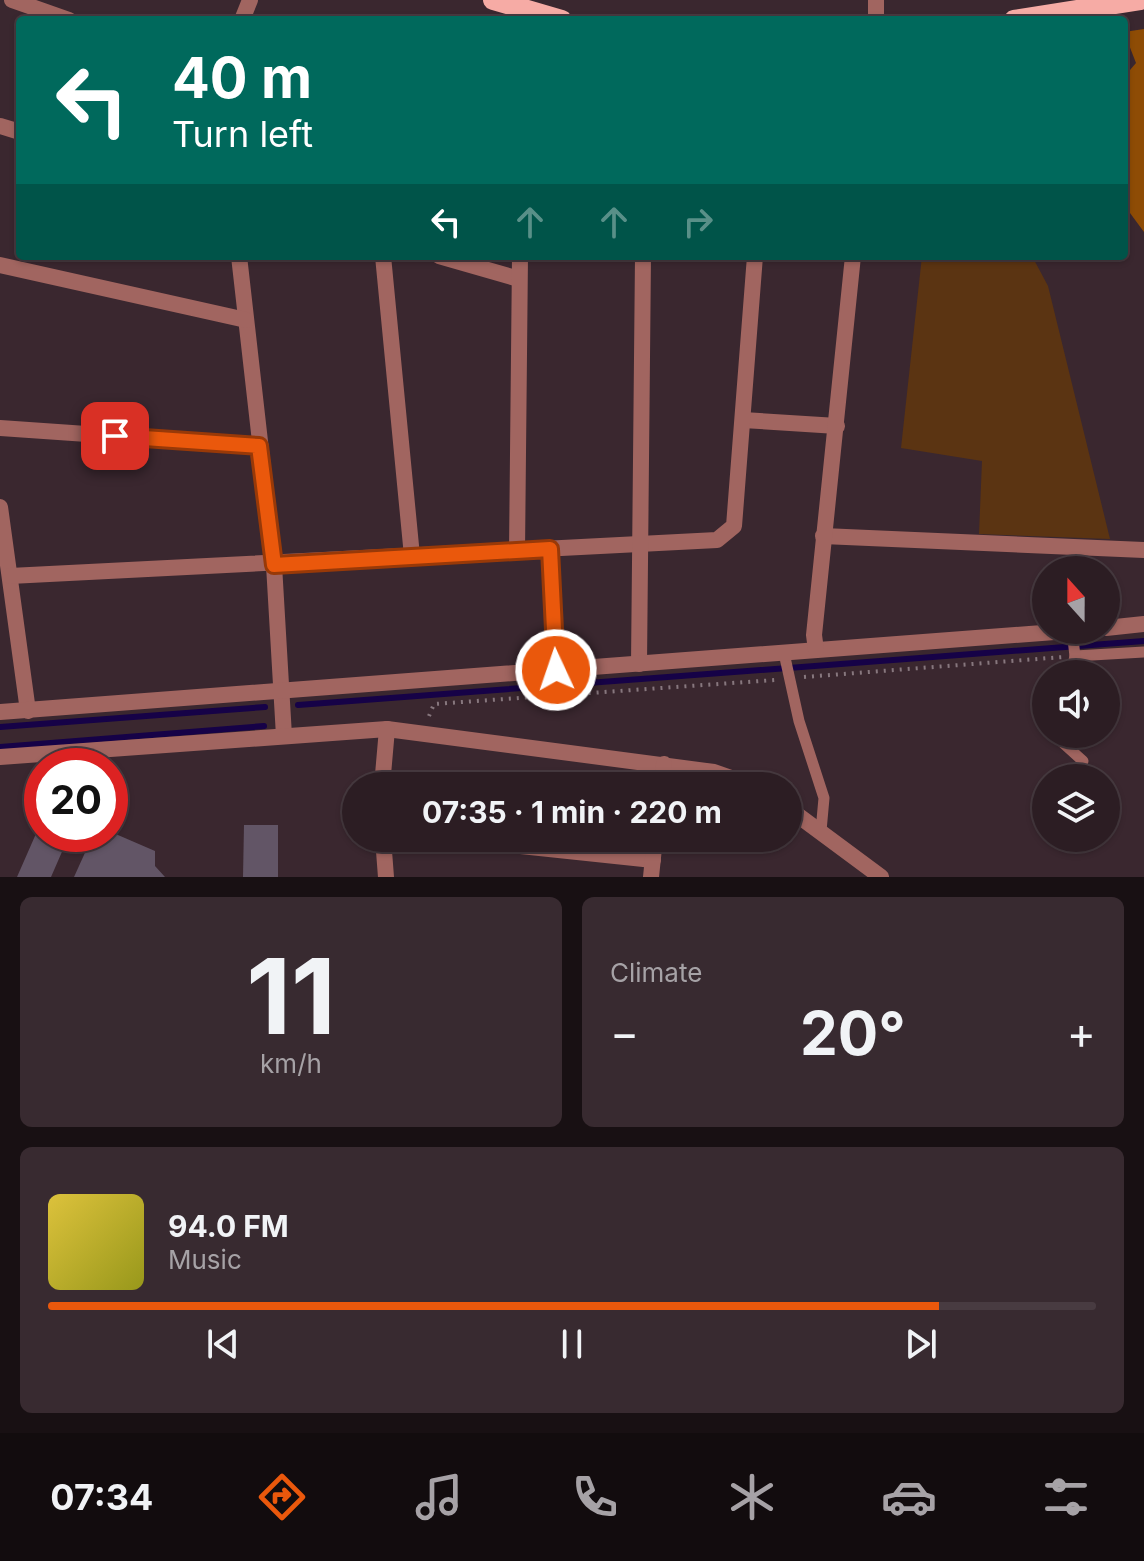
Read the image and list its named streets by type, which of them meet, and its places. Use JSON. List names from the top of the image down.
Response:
{
  "north": "top",
  "page": {
    "turn": ["40 m", "Turn left"],
    "limit": "20",
    "trip": "07:35 · 1 min · 220 m",
    "tile": [
      ["11", "km/h"],
      "Climate"
    ],
    "heat": ["−", "20°", "+"],
    "song": ["94.0 FM", "Music"],
    "tabs": "07:34"
  }
}
